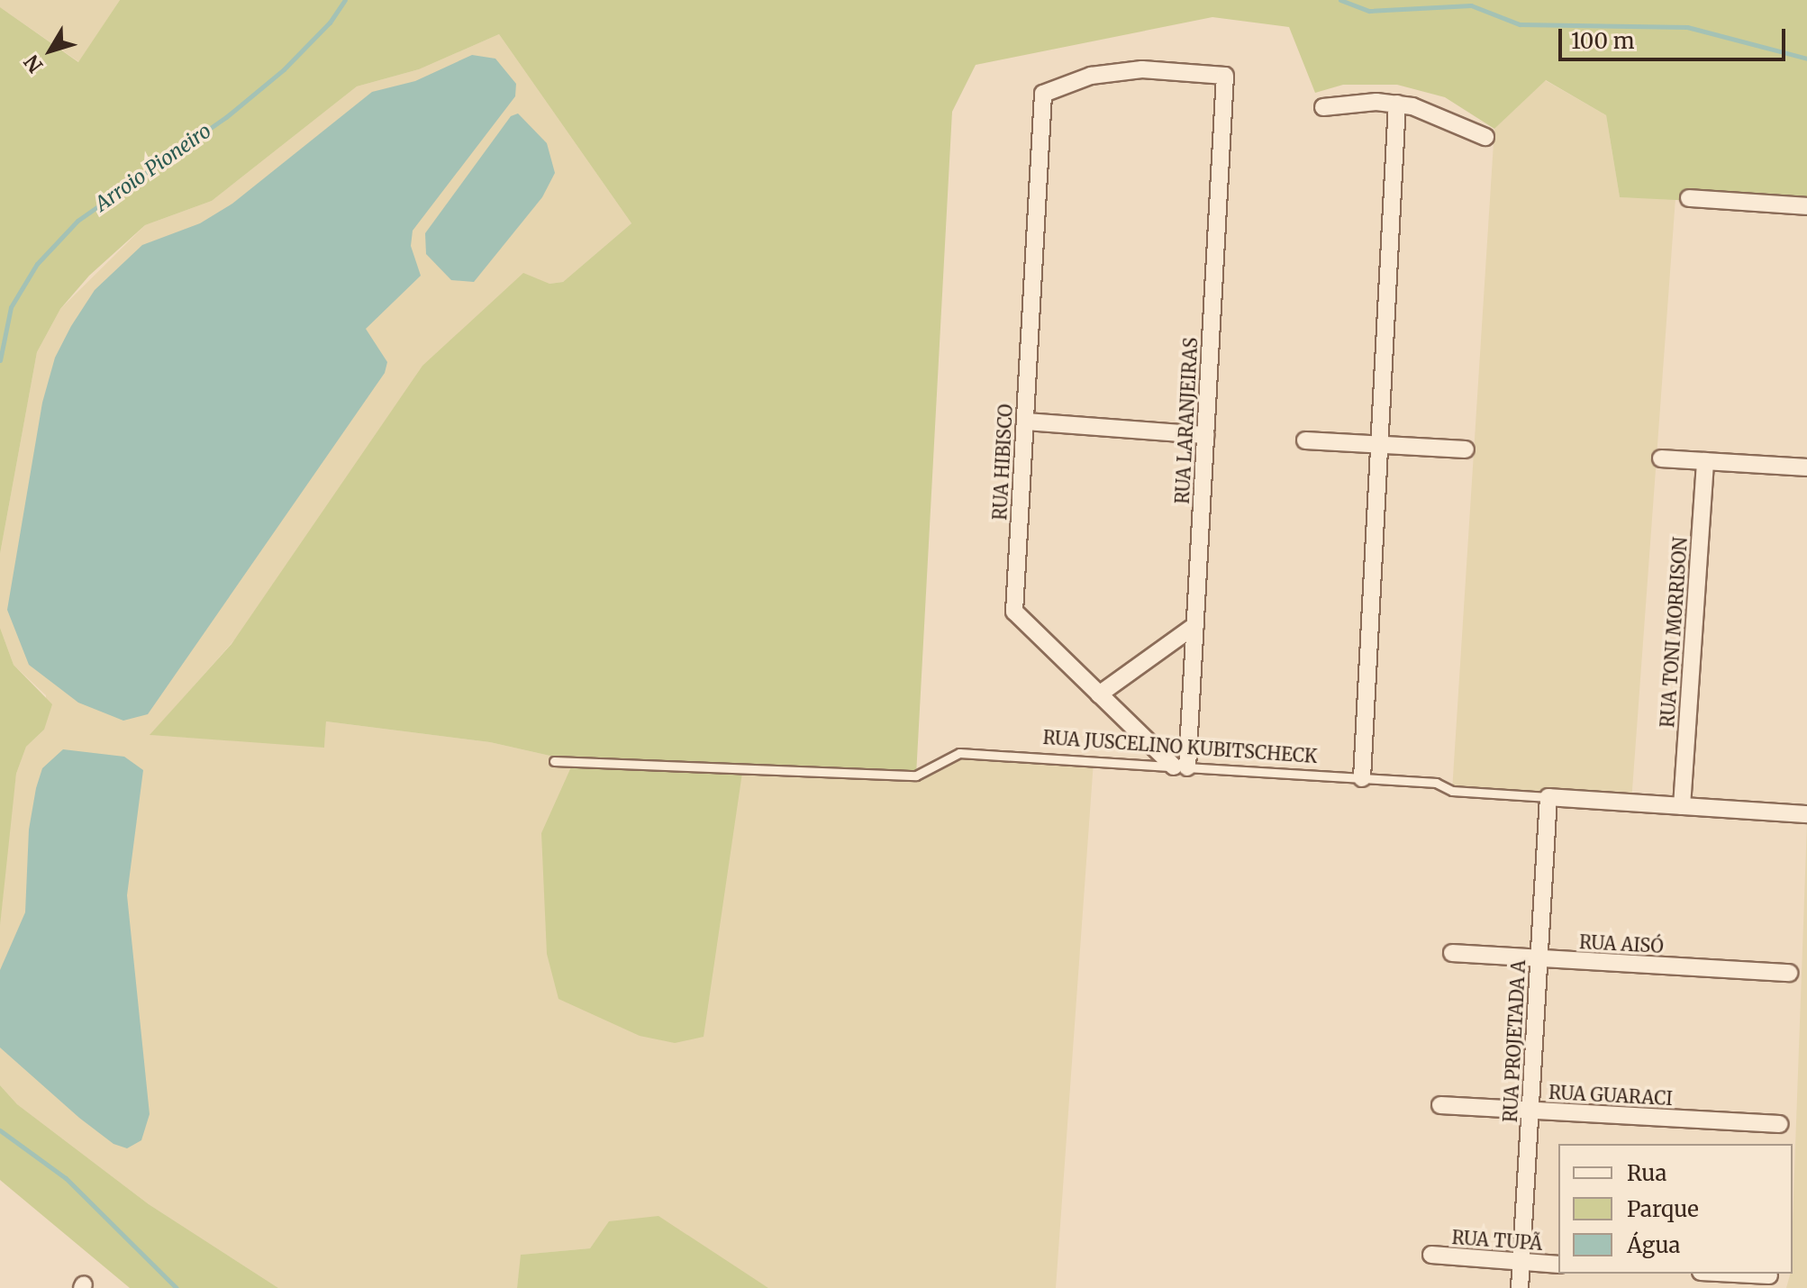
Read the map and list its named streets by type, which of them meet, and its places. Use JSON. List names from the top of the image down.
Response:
{
  "streets": {
    "street": [
      "RUA LARANJEIRAS",
      "RUA HIBISCO",
      "RUA TONI MORRISON",
      "RUA JUSCELINO KUBITSCHECK",
      "RUA AISÓ",
      "RUA PROJETADA A",
      "RUA GUARACI",
      "RUA TUPÃ"
    ]
  },
  "crossings": [
    ["RUA LARANJEIRAS", "RUA HIBISCO"],
    ["RUA LARANJEIRAS", "RUA JUSCELINO KUBITSCHECK"],
    ["RUA HIBISCO", "RUA JUSCELINO KUBITSCHECK"],
    ["RUA TONI MORRISON", "RUA JUSCELINO KUBITSCHECK"],
    ["RUA JUSCELINO KUBITSCHECK", "RUA PROJETADA A"],
    ["RUA AISÓ", "RUA PROJETADA A"],
    ["RUA PROJETADA A", "RUA GUARACI"],
    ["RUA PROJETADA A", "RUA TUPÃ"]
  ],
  "water": ["Arroio Pioneiro"],
  "legend": ["Rua", "Parque", "Água"],
  "scale_bar": "100 m",
  "north": "bottom left"
}
